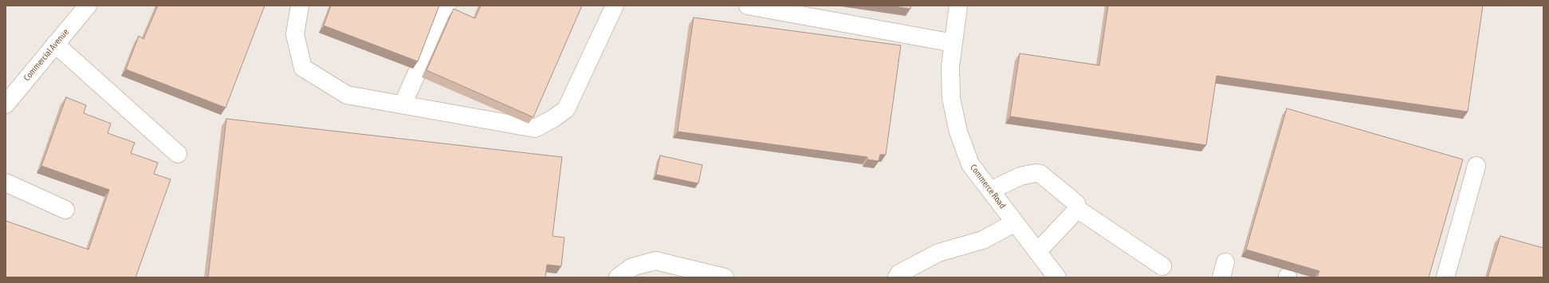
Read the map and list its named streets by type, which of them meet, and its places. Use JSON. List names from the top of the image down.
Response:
{
  "streets": {
    "street": ["Commercial Avenue", "Commerce Road"]
  }
}
